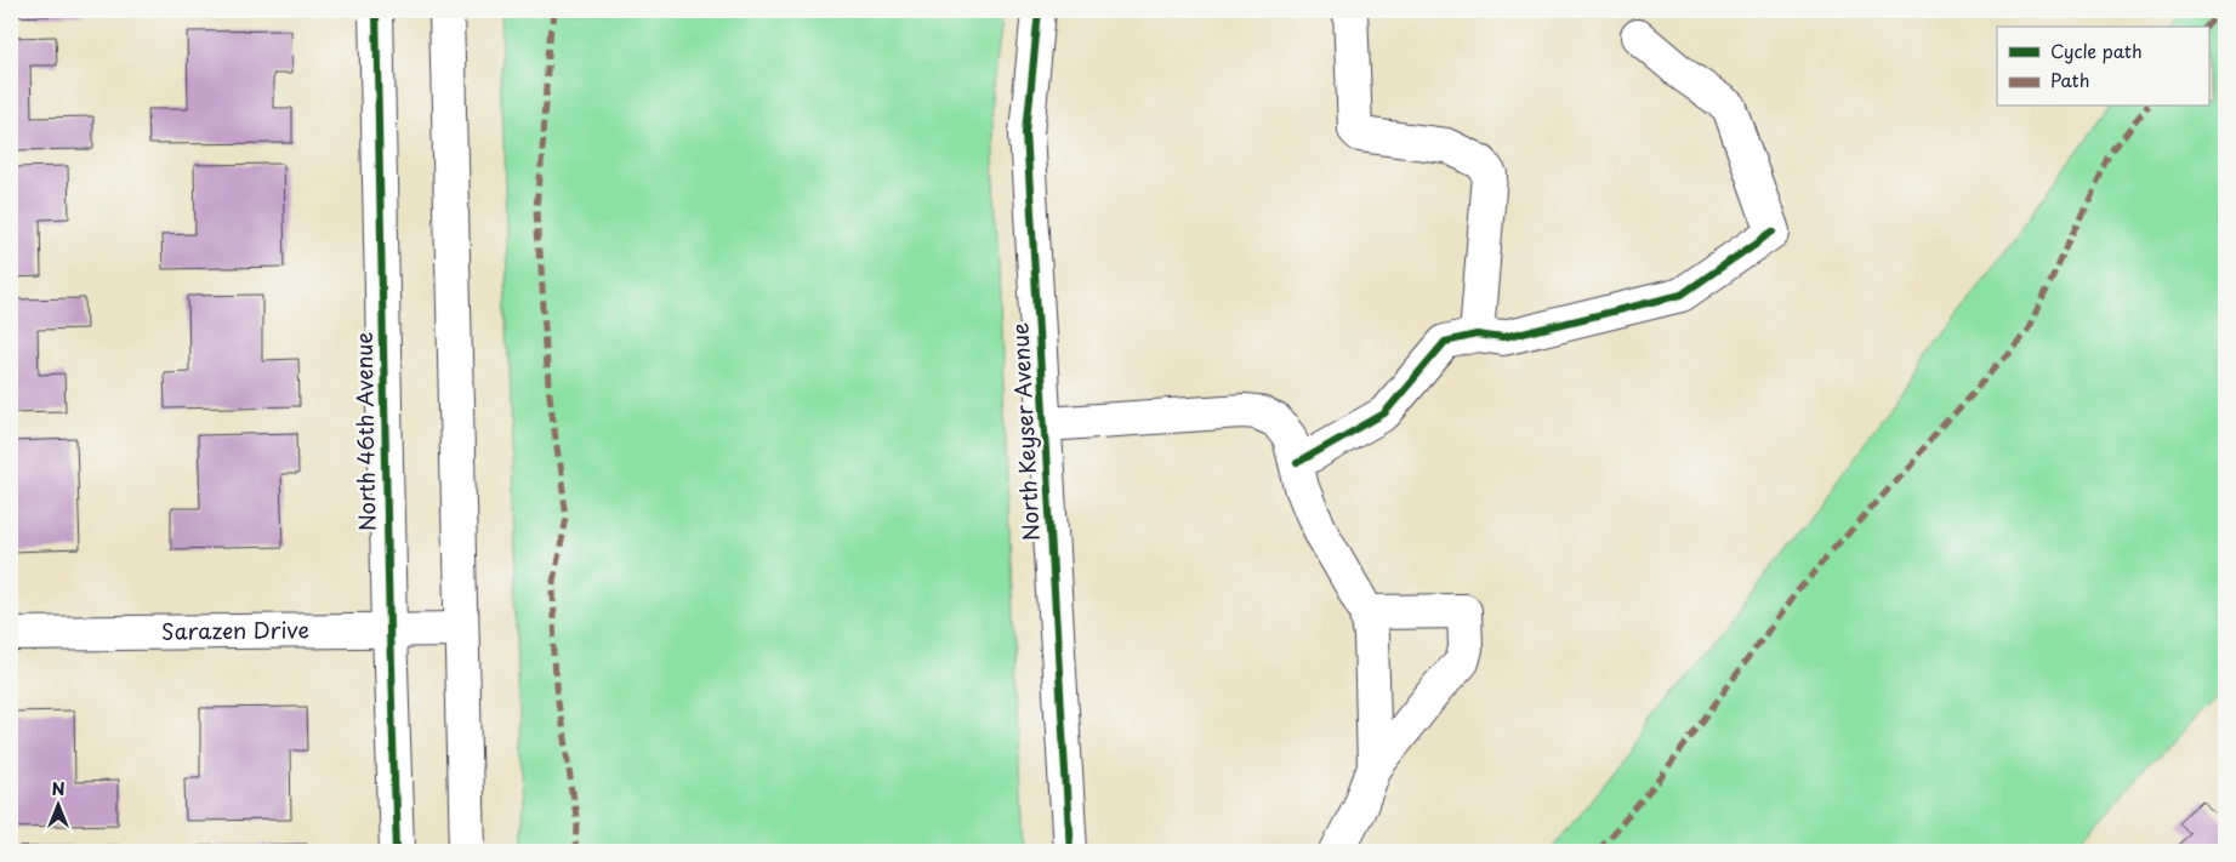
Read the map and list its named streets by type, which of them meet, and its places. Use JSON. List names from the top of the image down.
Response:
{
  "streets": {
    "street": ["North 46th Avenue", "North Keyser Avenue", "Sarazen Drive"]
  },
  "crossings": [
    ["North 46th Avenue", "Sarazen Drive"]
  ],
  "legend": ["Cycle path", "Path"],
  "north": "top"
}
